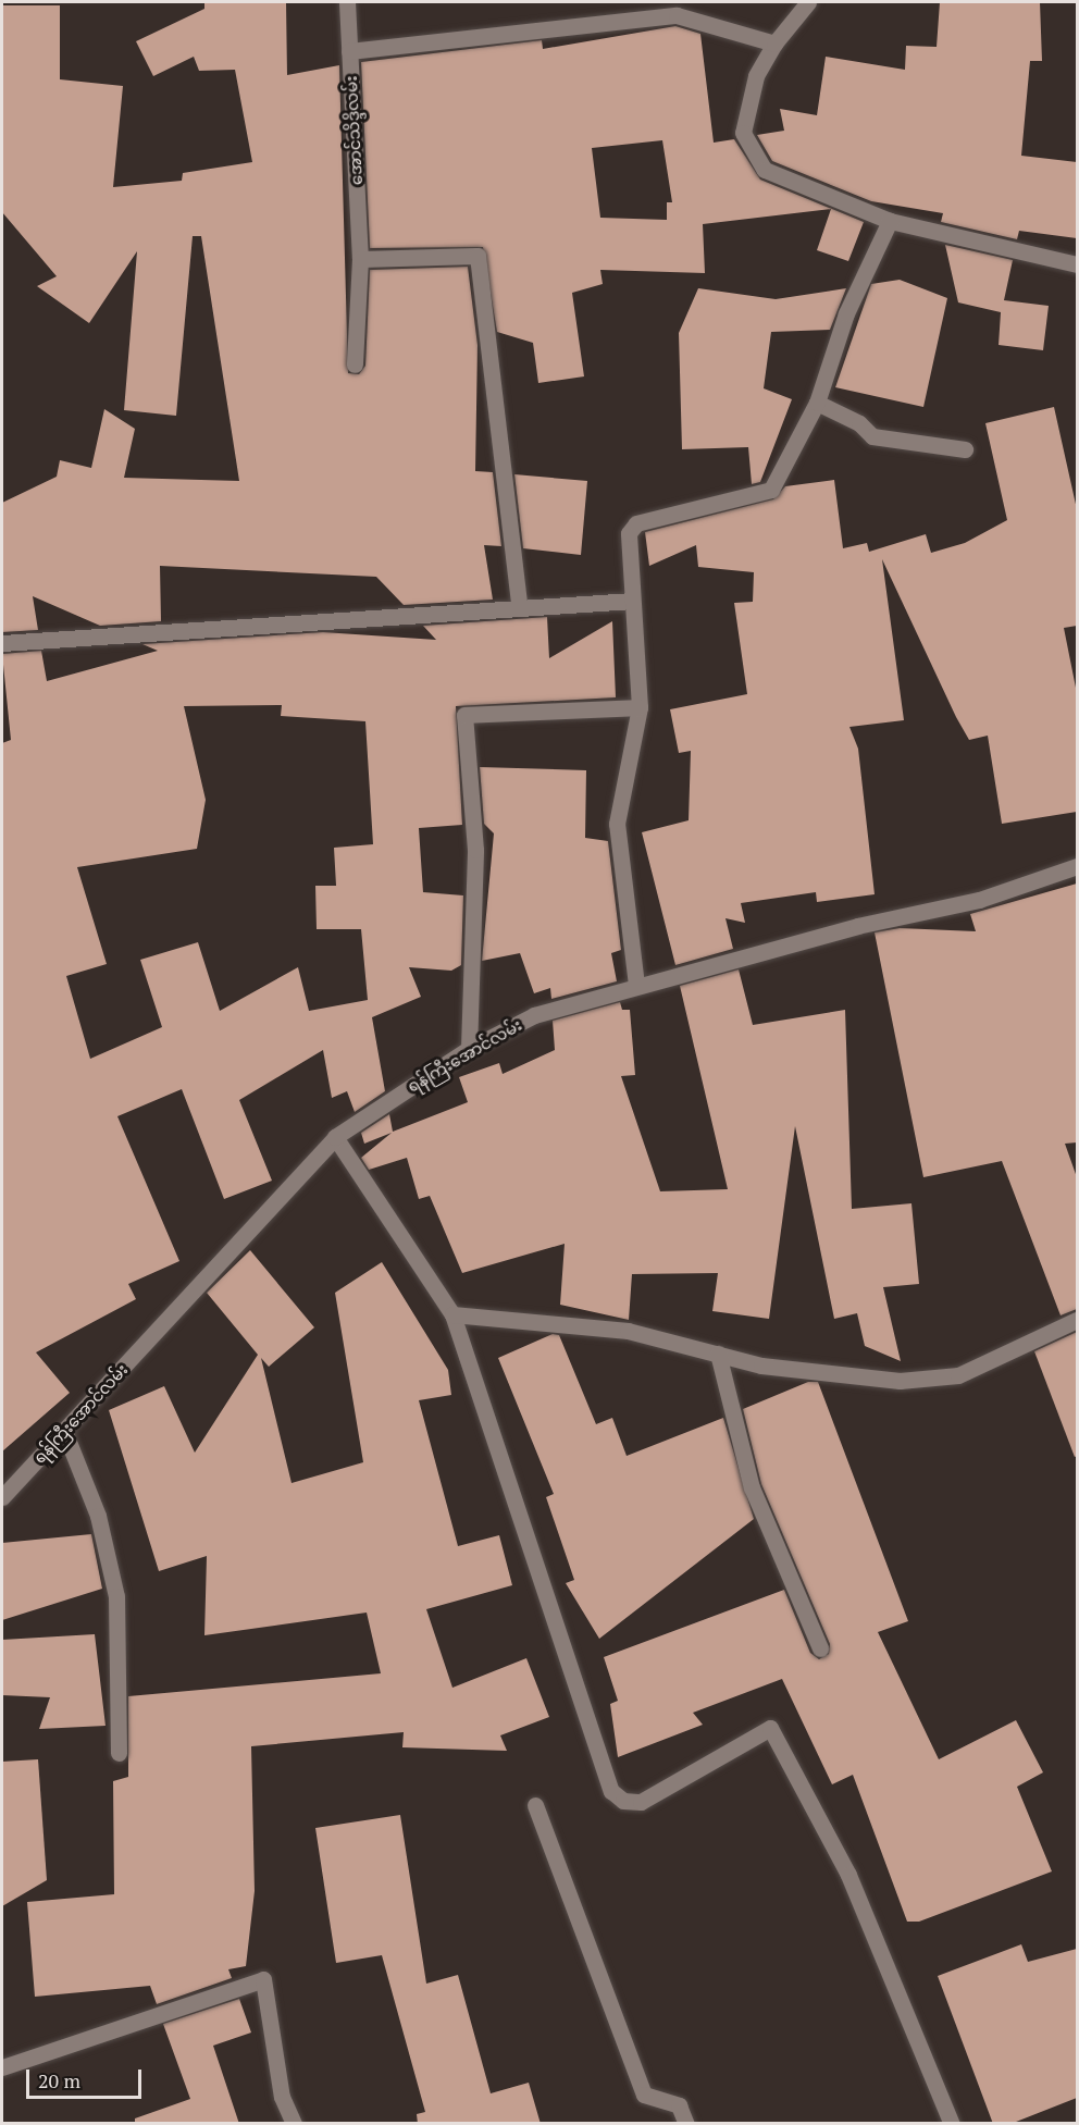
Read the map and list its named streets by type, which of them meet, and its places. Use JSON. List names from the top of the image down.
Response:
{
  "streets": {
    "street": ["အောင်သိဒ္ဒိလမ်း", "ရန်ကြီးအောင်လမ်း"]
  },
  "scale_bar": "20 m"
}
